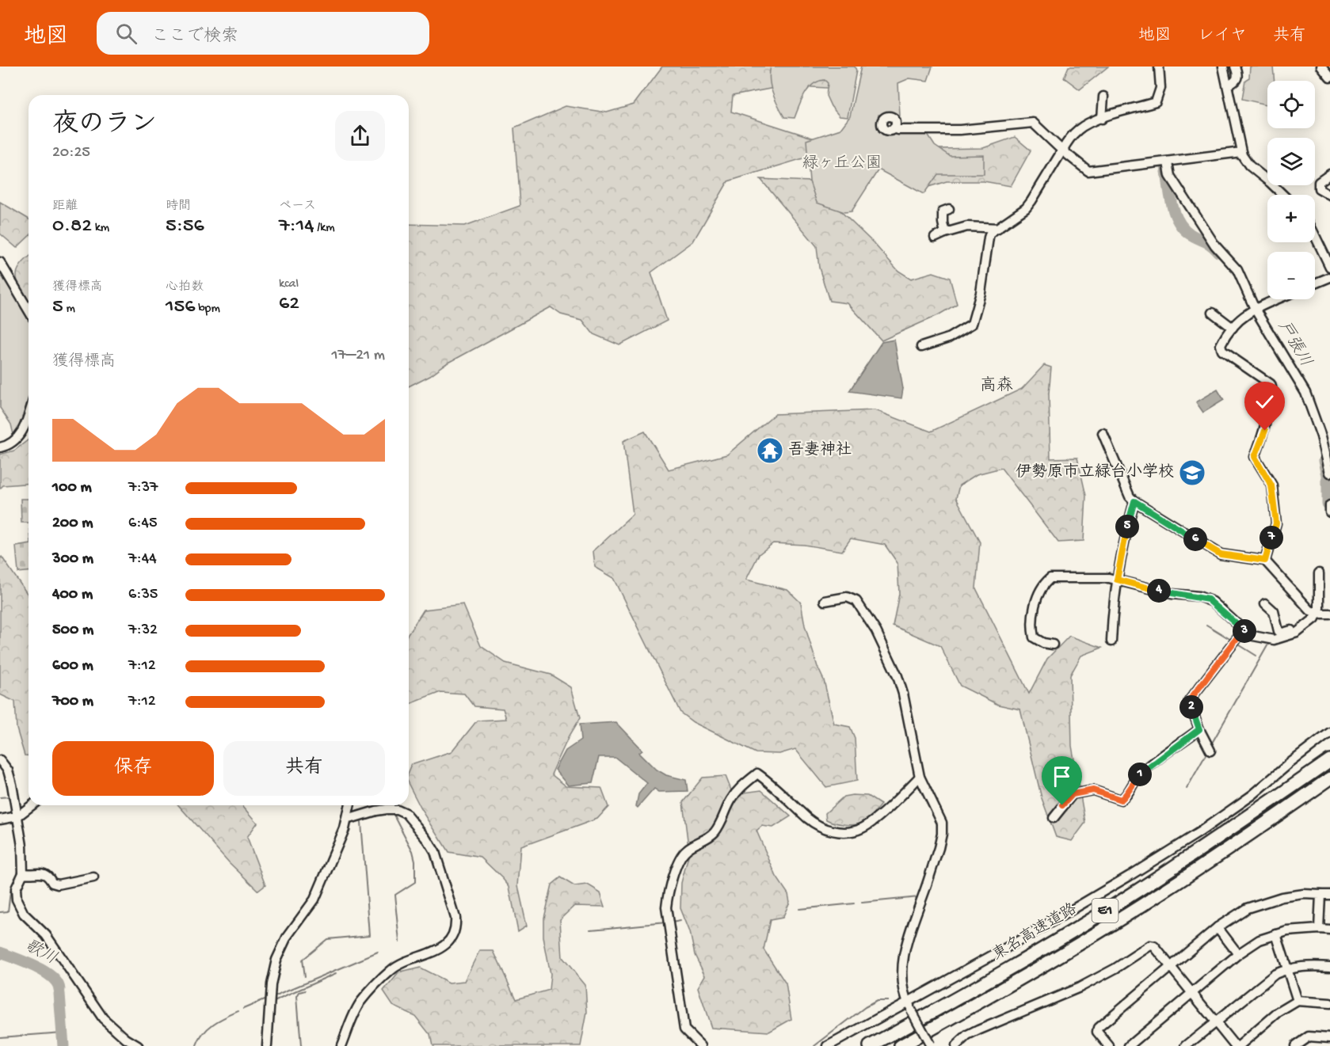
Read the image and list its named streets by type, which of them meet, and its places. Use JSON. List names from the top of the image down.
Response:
{
  "streets": {
    "highway": ["E1", "東名高速道路"]
  },
  "districts": ["高森"],
  "water": ["戸張川", "歌川"],
  "parks": ["緑ヶ丘公園"],
  "places": {
    "temple": ["吾妻神社"],
    "school or university": ["伊勢原市立緑台小学校"]
  },
  "page": {
    "header": "地図",
    "search": "ここで検索",
    "nav": ["地図", "レイヤ", "共有"],
    "map_buttons": ["+", "−"],
    "heading": ["夜のラン", "20:25"],
    "stats": [
      ["距離", "0.82 km"],
      ["時間", "5:56"],
      ["ペース", "7:14 /km"],
      ["獲得標高", "5 m"],
      ["心拍数", "156 bpm"],
      ["kcal", "62"]
    ],
    "chart": ["獲得標高", "17–21 m"],
    "list": [
      {
        "name": "100 m",
        "note": "7:37"
      },
      {
        "name": "200 m",
        "note": "6:45"
      },
      {
        "name": "300 m",
        "note": "7:44"
      },
      {
        "name": "400 m",
        "note": "6:35"
      },
      {
        "name": "500 m",
        "note": "7:32"
      },
      {
        "name": "600 m",
        "note": "7:12"
      },
      {
        "name": "700 m",
        "note": "7:12"
      }
    ],
    "pins": [
      "5",
      "7",
      "6",
      "4",
      "3",
      "2",
      "1"
    ],
    "buttons": ["保存", "共有"]
  }
}
